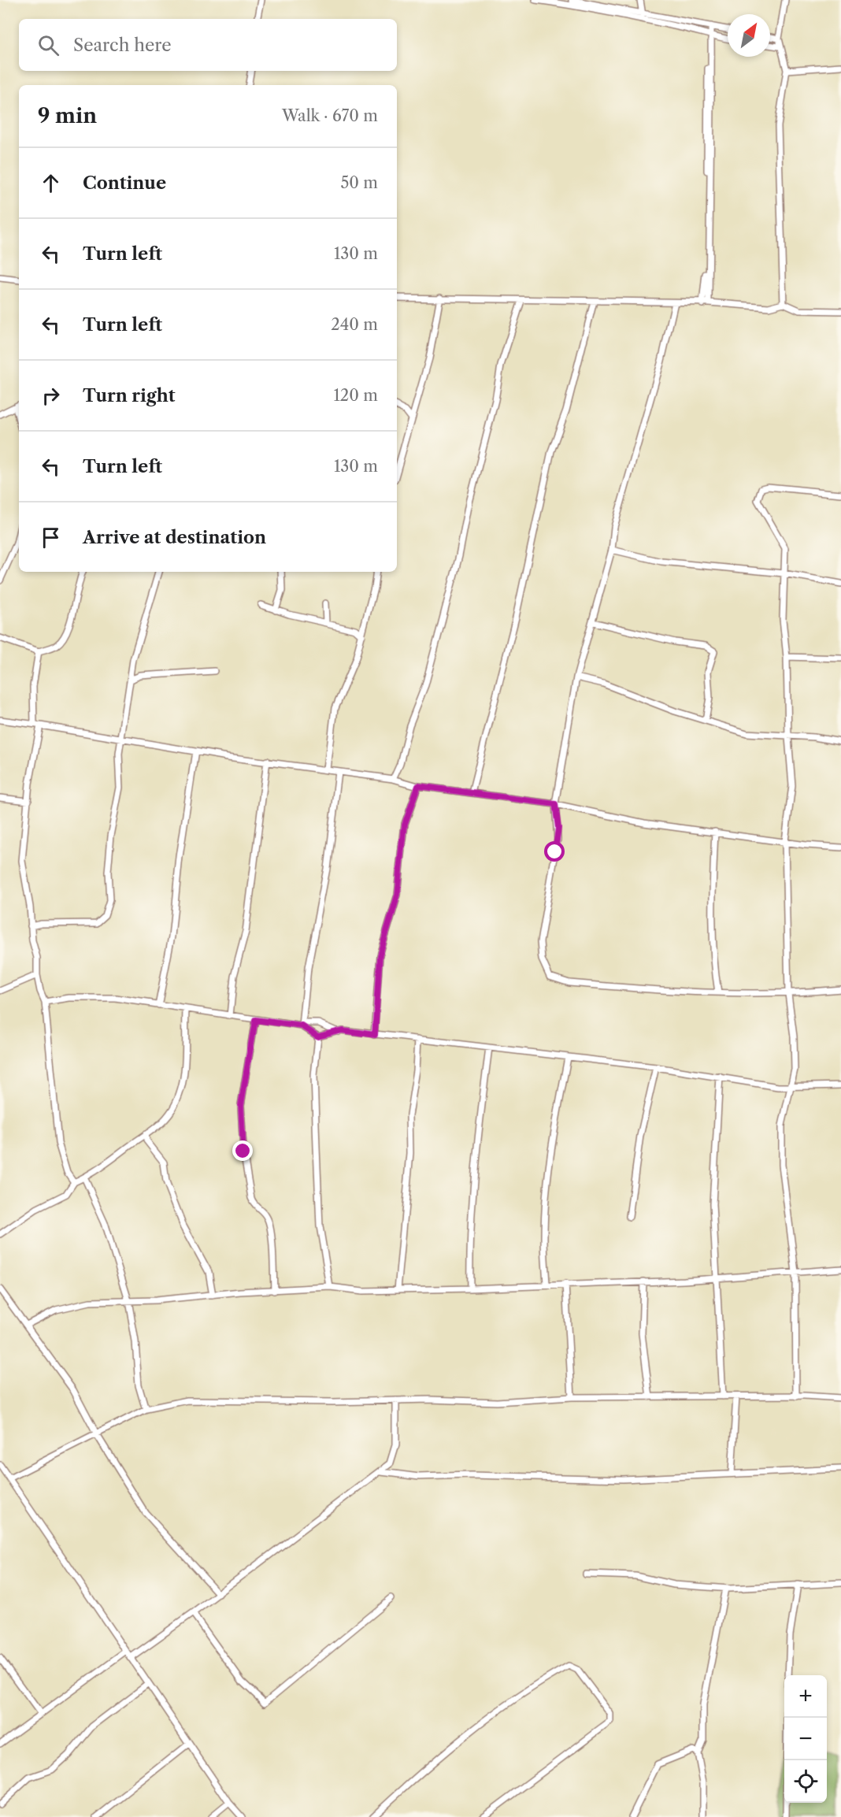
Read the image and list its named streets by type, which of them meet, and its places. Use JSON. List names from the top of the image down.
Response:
{
  "north": "top right",
  "page": {
    "search": "Search here",
    "heading": ["9 min", "Walk · 670 m"],
    "list": [
      ["Continue", "50 m"],
      ["Turn left", "130 m"],
      ["Turn left", "240 m"],
      ["Turn right", "120 m"],
      ["Turn left", "130 m"],
      "Arrive at destination"
    ],
    "map_buttons": ["+", "−"]
  }
}
